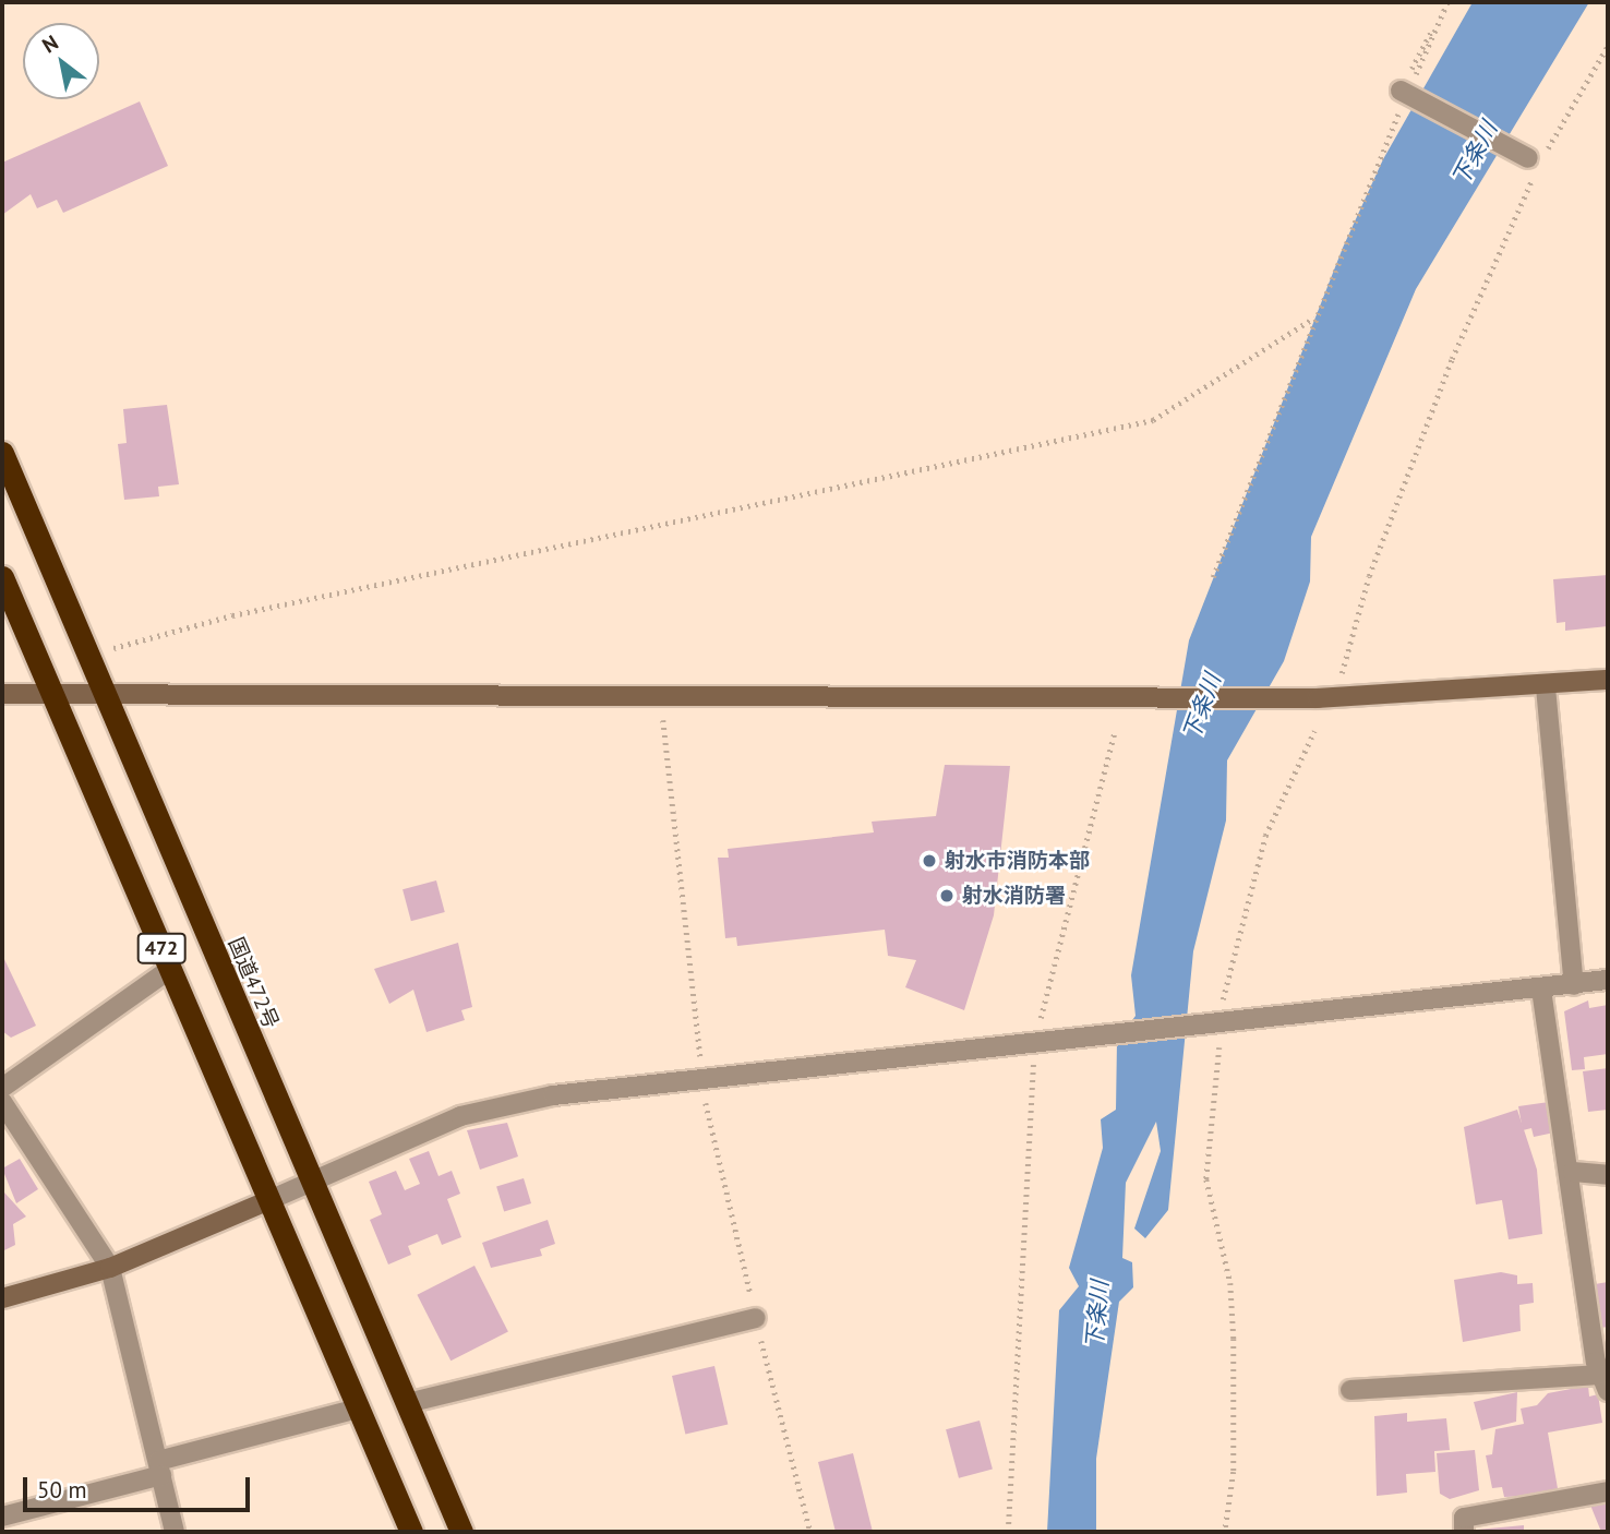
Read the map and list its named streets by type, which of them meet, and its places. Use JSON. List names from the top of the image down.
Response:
{
  "streets": {
    "highway": ["472", "国道472号"]
  },
  "water": ["下条川"],
  "places": ["射水市消防本部", "射水消防署"],
  "scale_bar": "50 m",
  "north": "top left"
}
